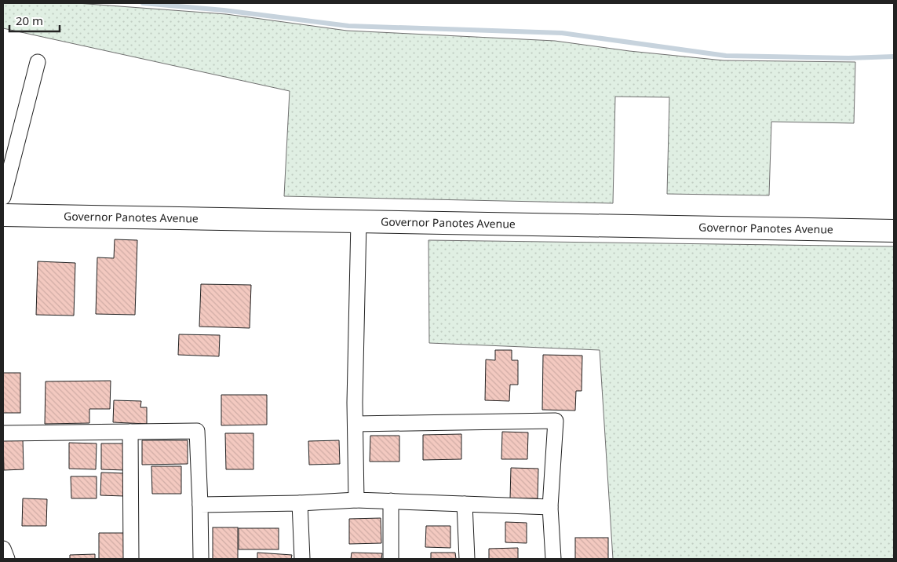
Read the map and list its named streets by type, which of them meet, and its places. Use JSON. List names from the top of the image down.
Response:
{
  "streets": {
    "main road": ["Governor Panotes Avenue"]
  },
  "scale_bar": "20 m"
}
